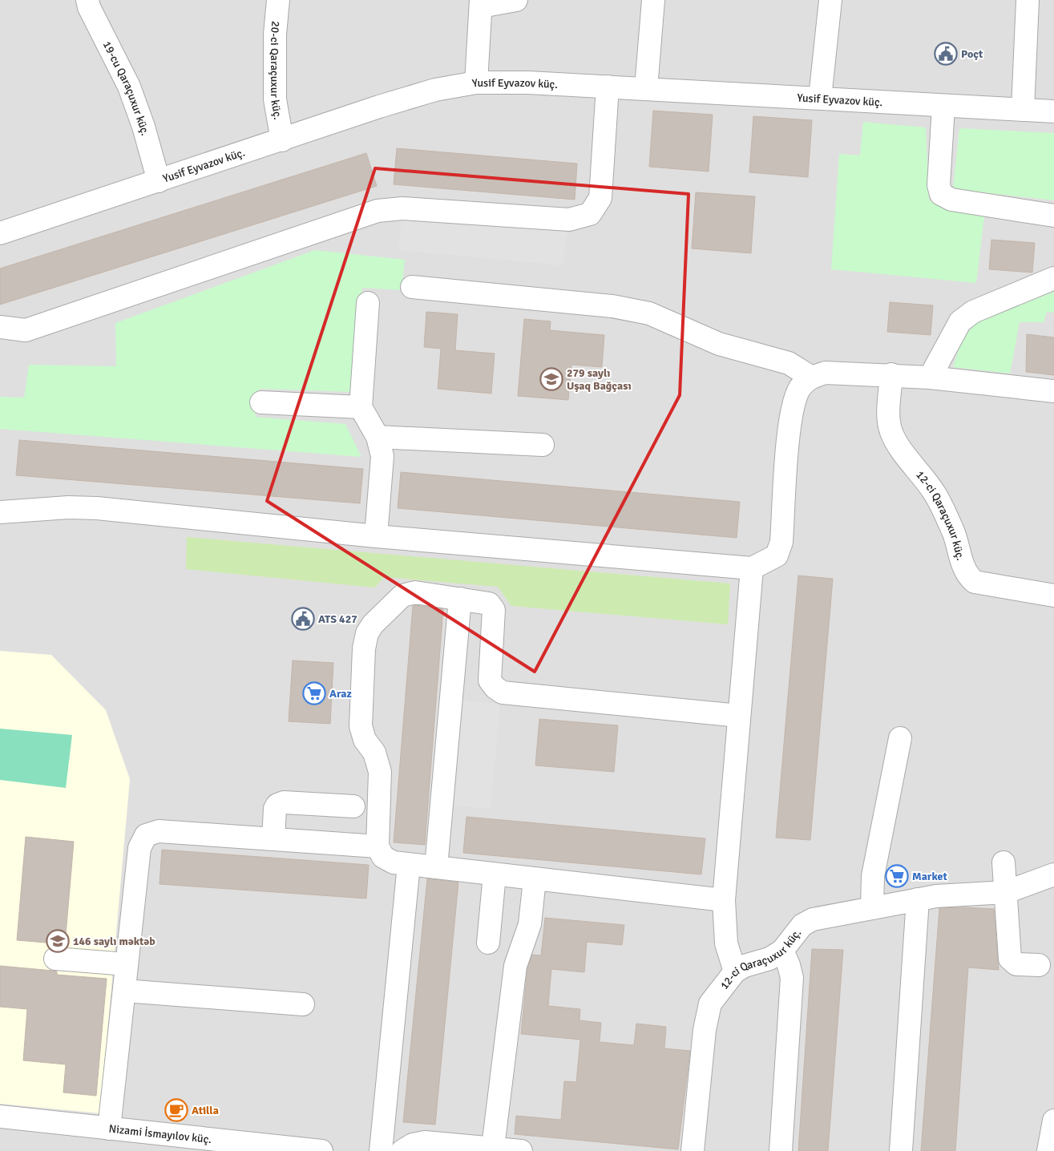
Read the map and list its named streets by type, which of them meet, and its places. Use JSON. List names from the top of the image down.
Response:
{
  "streets": {
    "street": [
      "20-ci Qaraçuxur küç.",
      "Yusif Eyvazov küç.",
      "19-cu Qaraçuxur küç.",
      "12-ci Qaraçuxur küç.",
      "Nizami İsmayılov küç."
    ]
  },
  "crossings": [
    ["20-ci Qaraçuxur küç.", "Yusif Eyvazov küç."],
    ["Yusif Eyvazov küç.", "19-cu Qaraçuxur küç."]
  ],
  "places": {
    "public building": ["Poçt", "ATS 427"],
    "school or university": ["279 saylı Uşaq Bağçası", "146 saylı məktəb"],
    "supermarket": ["Araz", "Market"],
    "cafe": ["Atilla"]
  }
}
